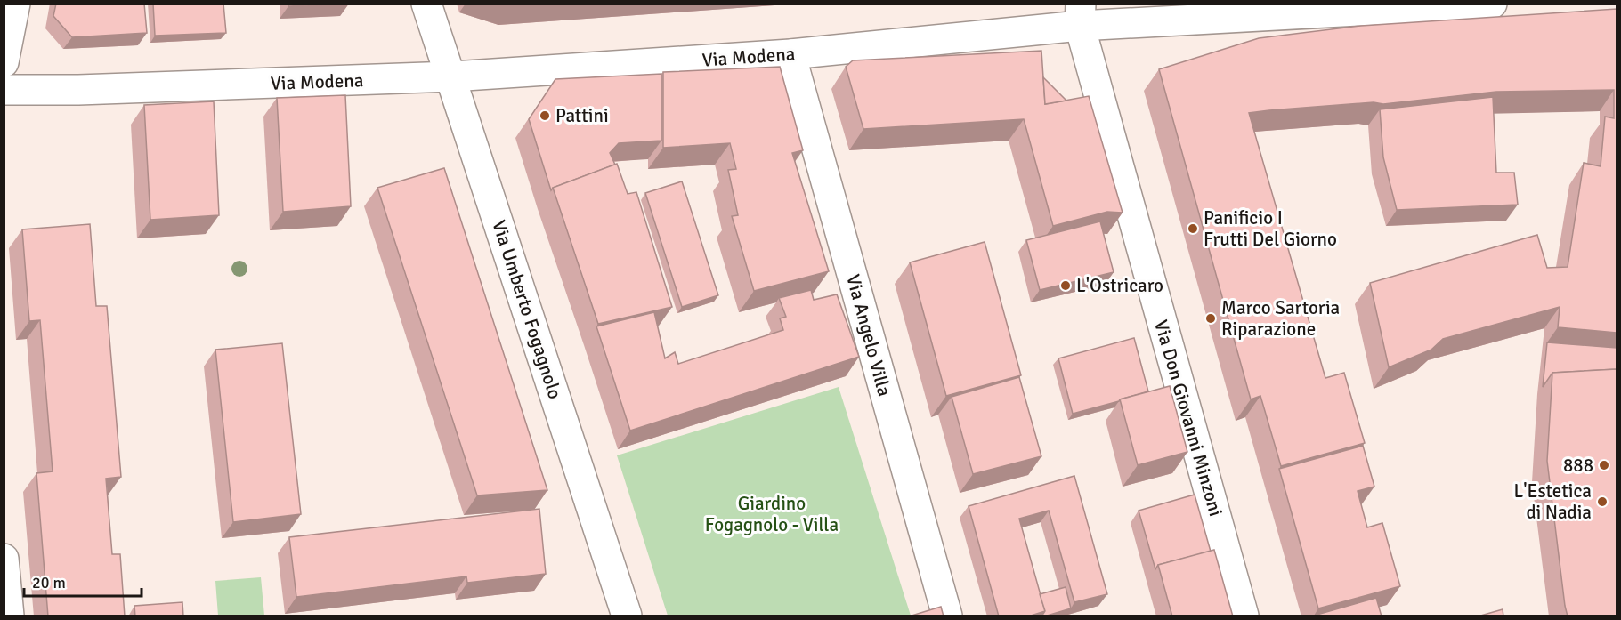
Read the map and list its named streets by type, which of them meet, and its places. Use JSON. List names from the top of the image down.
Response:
{
  "streets": {
    "street": [
      "Via Modena",
      "Via Umberto Fogagnolo",
      "Via Angelo Villa",
      "Via Don Giovanni Minzoni"
    ]
  },
  "crossings": [
    ["Via Modena", "Via Umberto Fogagnolo"],
    ["Via Modena", "Via Angelo Villa"],
    ["Via Modena", "Via Don Giovanni Minzoni"]
  ],
  "parks": ["Giardino Fogagnolo - Villa"],
  "places": [
    "Pattini",
    "Panificio I Frutti Del Giorno",
    "L'Ostricaro",
    "Marco Sartoria Riparazione",
    "888",
    "L'Estetica di Nadia"
  ],
  "scale_bar": "20 m"
}
